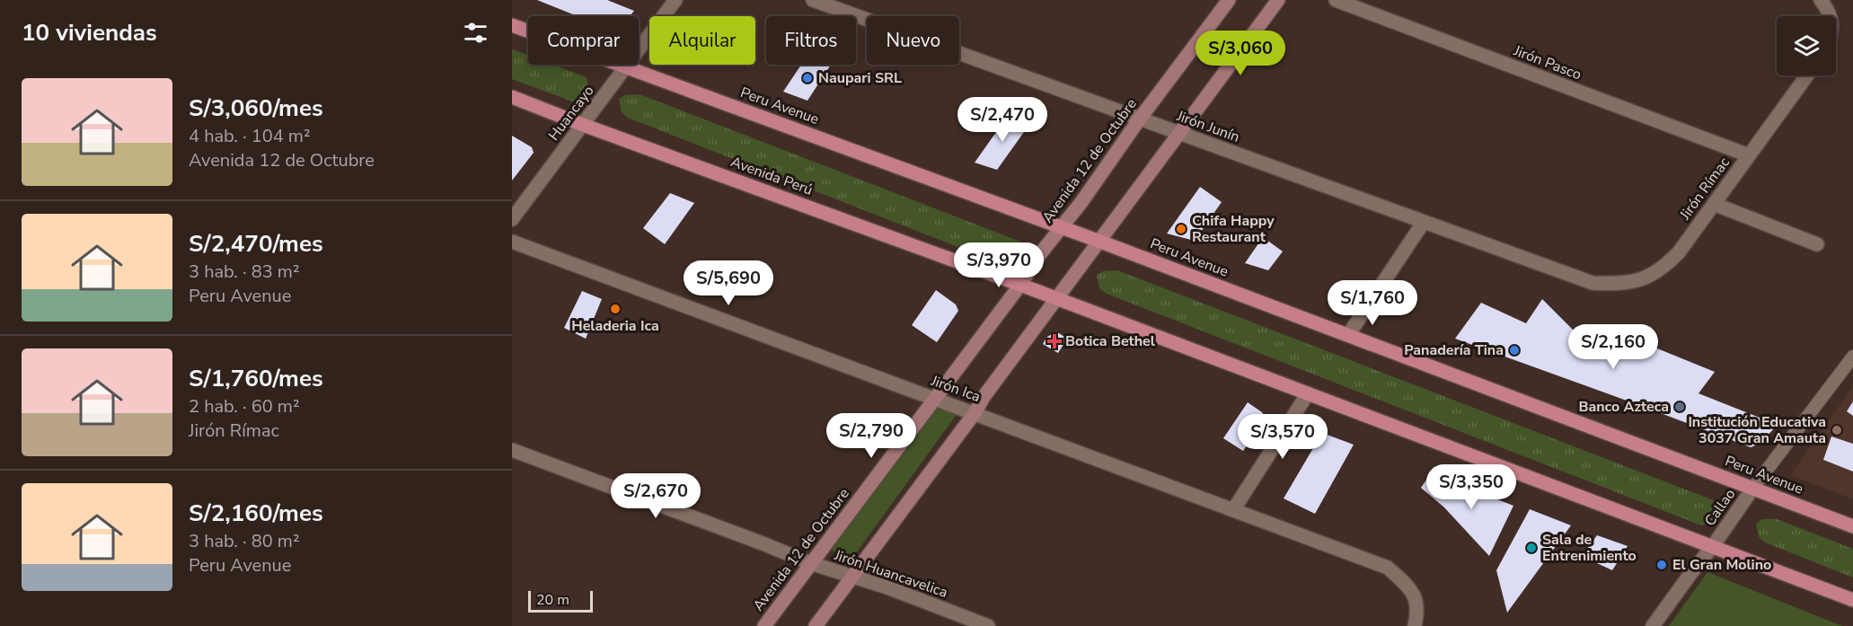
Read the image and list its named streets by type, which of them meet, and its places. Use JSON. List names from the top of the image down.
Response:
{
  "streets": {
    "main road": ["Peru Avenue", "Avenida 12 de Octubre", "Avenida Perú"],
    "street": [
      "Jirón Pasco",
      "Huancayo",
      "Jirón Junín",
      "Jirón Rímac",
      "Jirón Ica",
      "Callao",
      "Jirón Huancavelica"
    ]
  },
  "crossings": [
    ["Jirón Pasco", "Jirón Rímac"],
    ["Peru Avenue", "Huancayo"],
    ["Peru Avenue", "Avenida 12 de Octubre"],
    ["Peru Avenue", "Callao"],
    ["Huancayo", "Avenida Perú"],
    ["Jirón Junín", "Avenida 12 de Octubre"],
    ["Jirón Junín", "Jirón Rímac"],
    ["Avenida 12 de Octubre", "Avenida Perú"],
    ["Avenida 12 de Octubre", "Jirón Ica"],
    ["Avenida 12 de Octubre", "Jirón Huancavelica"]
  ],
  "places": {
    "other": [
      "Naupari SRL",
      "Chifa Happy Restaurant",
      "Heladeria Ica",
      "Panadería Tina",
      "Banco Azteca",
      "Institución Educativa 3037 Gran Amauta",
      "Sala de Entrenimiento",
      "El Gran Molino"
    ],
    "health": ["Botica Bethel"]
  },
  "scale_bar": "20 m",
  "page": {
    "heading": "10 viviendas",
    "chip": [
      "Comprar",
      "Alquilar",
      "Filtros",
      "Nuevo"
    ],
    "price": [
      "S/3,060",
      "S/2,470",
      "S/3,970",
      "S/5,690",
      "S/1,760",
      "S/2,160",
      "S/2,790",
      "S/3,570",
      "S/3,350",
      "S/2,670"
    ],
    "list": [
      {
        "name": "S/3,060/mes",
        "note": "4 hab. · 104 m² · Avenida 12 de Octubre"
      },
      {
        "name": "S/2,470/mes",
        "note": "3 hab. · 83 m² · Peru Avenue"
      },
      {
        "name": "S/1,760/mes",
        "note": "2 hab. · 60 m² · Jirón Rímac"
      },
      {
        "name": "S/2,160/mes",
        "note": "3 hab. · 80 m² · Peru Avenue"
      }
    ],
    "scale": "20 m"
  }
}
